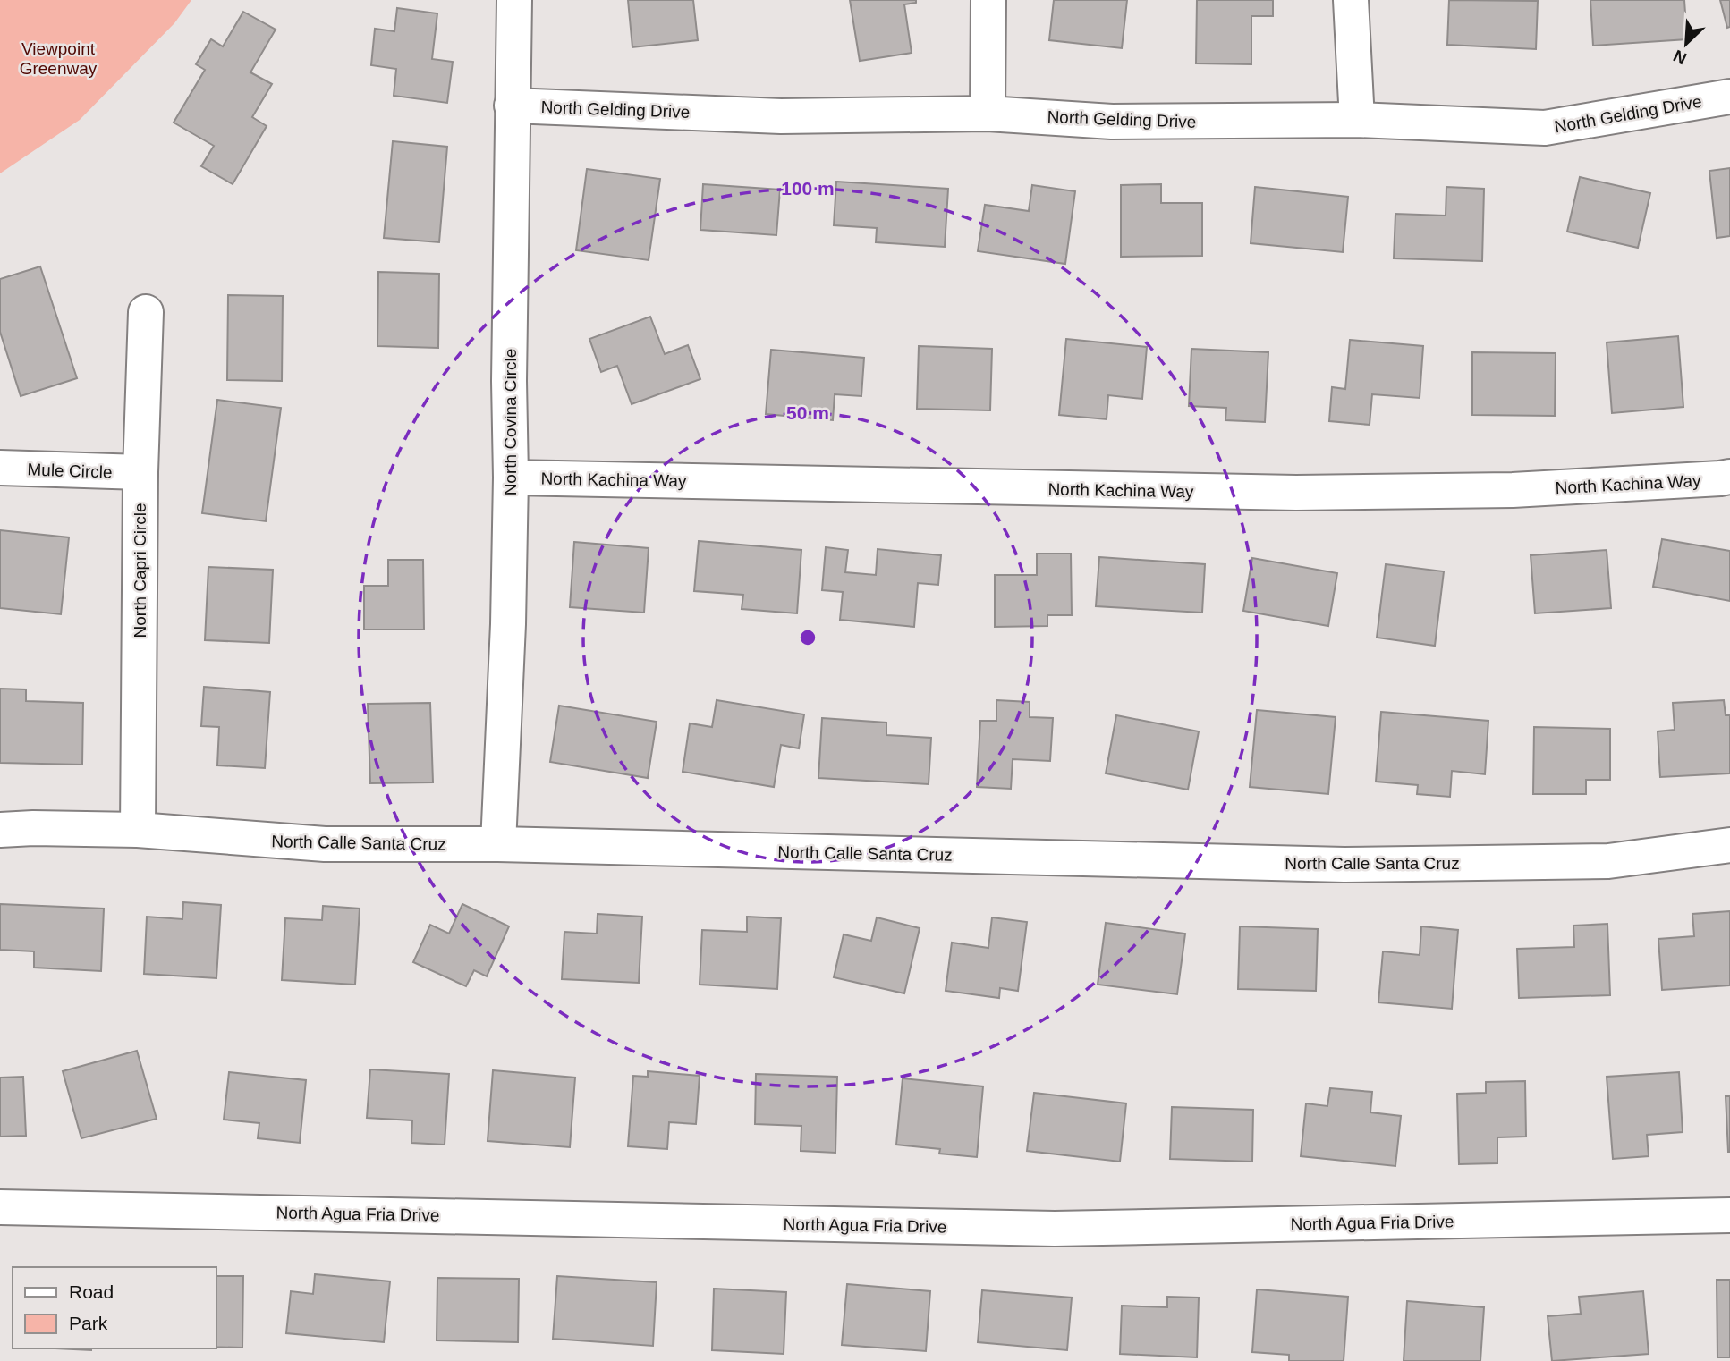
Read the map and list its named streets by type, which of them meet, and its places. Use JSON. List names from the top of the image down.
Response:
{
  "streets": {
    "street": [
      "North Gelding Drive",
      "North Covina Circle",
      "Mule Circle",
      "North Kachina Way",
      "North Capri Circle",
      "North Calle Santa Cruz",
      "North Agua Fria Drive"
    ]
  },
  "crossings": [
    ["North Gelding Drive", "North Covina Circle"],
    ["North Covina Circle", "North Kachina Way"],
    ["North Covina Circle", "North Calle Santa Cruz"],
    ["Mule Circle", "North Capri Circle"],
    ["North Capri Circle", "North Calle Santa Cruz"]
  ],
  "parks": ["Viewpoint Greenway"],
  "legend": ["Road", "Park"],
  "north": "bottom left",
  "rings": ["100 m", "50 m"]
}
